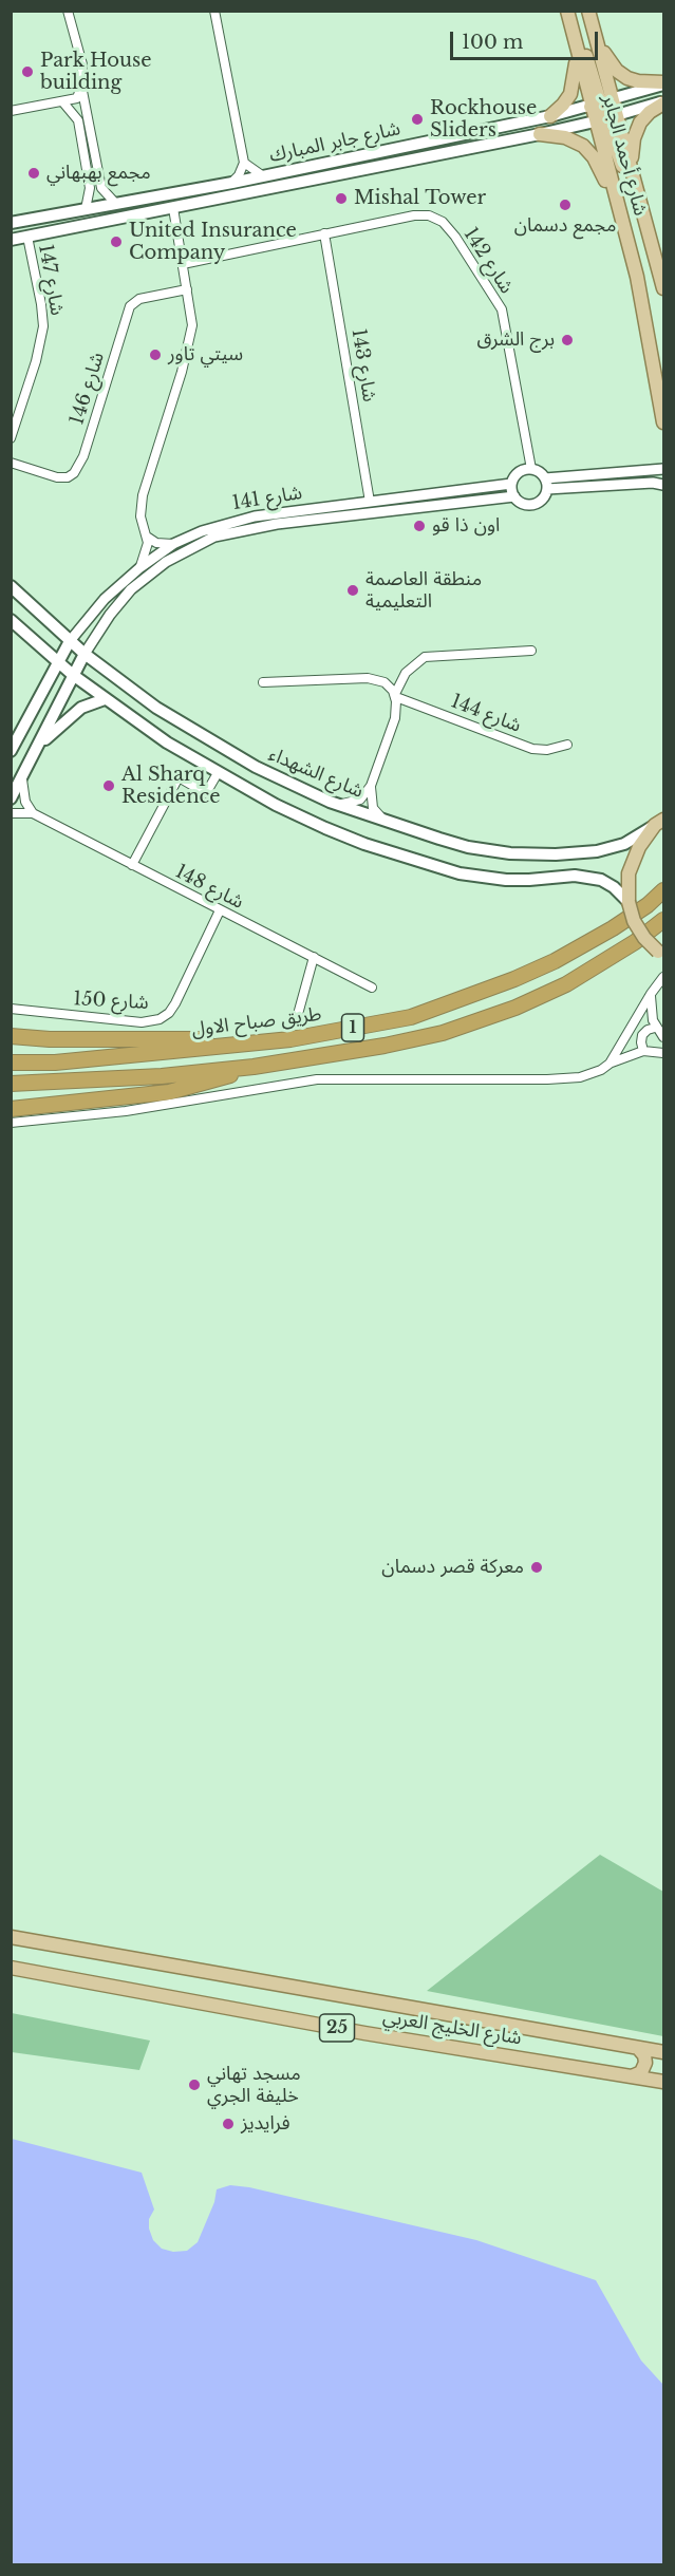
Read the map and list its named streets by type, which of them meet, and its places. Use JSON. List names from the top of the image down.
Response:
{
  "streets": {
    "highway": ["طريق صباح الاول", "1"],
    "main road": [
      "شارع جابر المبارك",
      "شارع أحمد الجابر",
      "شارع الشهداء",
      "25",
      "شارع الخليج العربي"
    ],
    "street": [
      "شارع 142",
      "شارع 147",
      "شارع 143",
      "شارع 146",
      "شارع 141",
      "شارع 144",
      "شارع 148",
      "شارع 150"
    ]
  },
  "crossings": [
    ["شارع جابر المبارك", "شارع أحمد الجابر"],
    ["شارع جابر المبارك", "شارع 147"],
    ["شارع 142", "شارع 143"],
    ["شارع 142", "شارع 141"],
    ["شارع 143", "شارع 141"],
    ["شارع 141", "شارع الشهداء"],
    ["شارع 148", "شارع 150"]
  ],
  "places": [
    "Park House building",
    "Rockhouse Sliders",
    "مجمع بهبهاني",
    "Mishal Tower",
    "مجمع دسمان",
    "United Insurance Company",
    "برج الشرق",
    "سيتي تاور",
    "اون ذا قو",
    "منطقة العاصمة التعليمية",
    "Al Sharq Residence",
    "معركة قصر دسمان",
    "مسجد تهاني خليفة الجري",
    "فرايديز"
  ],
  "scale_bar": "100 m"
}
